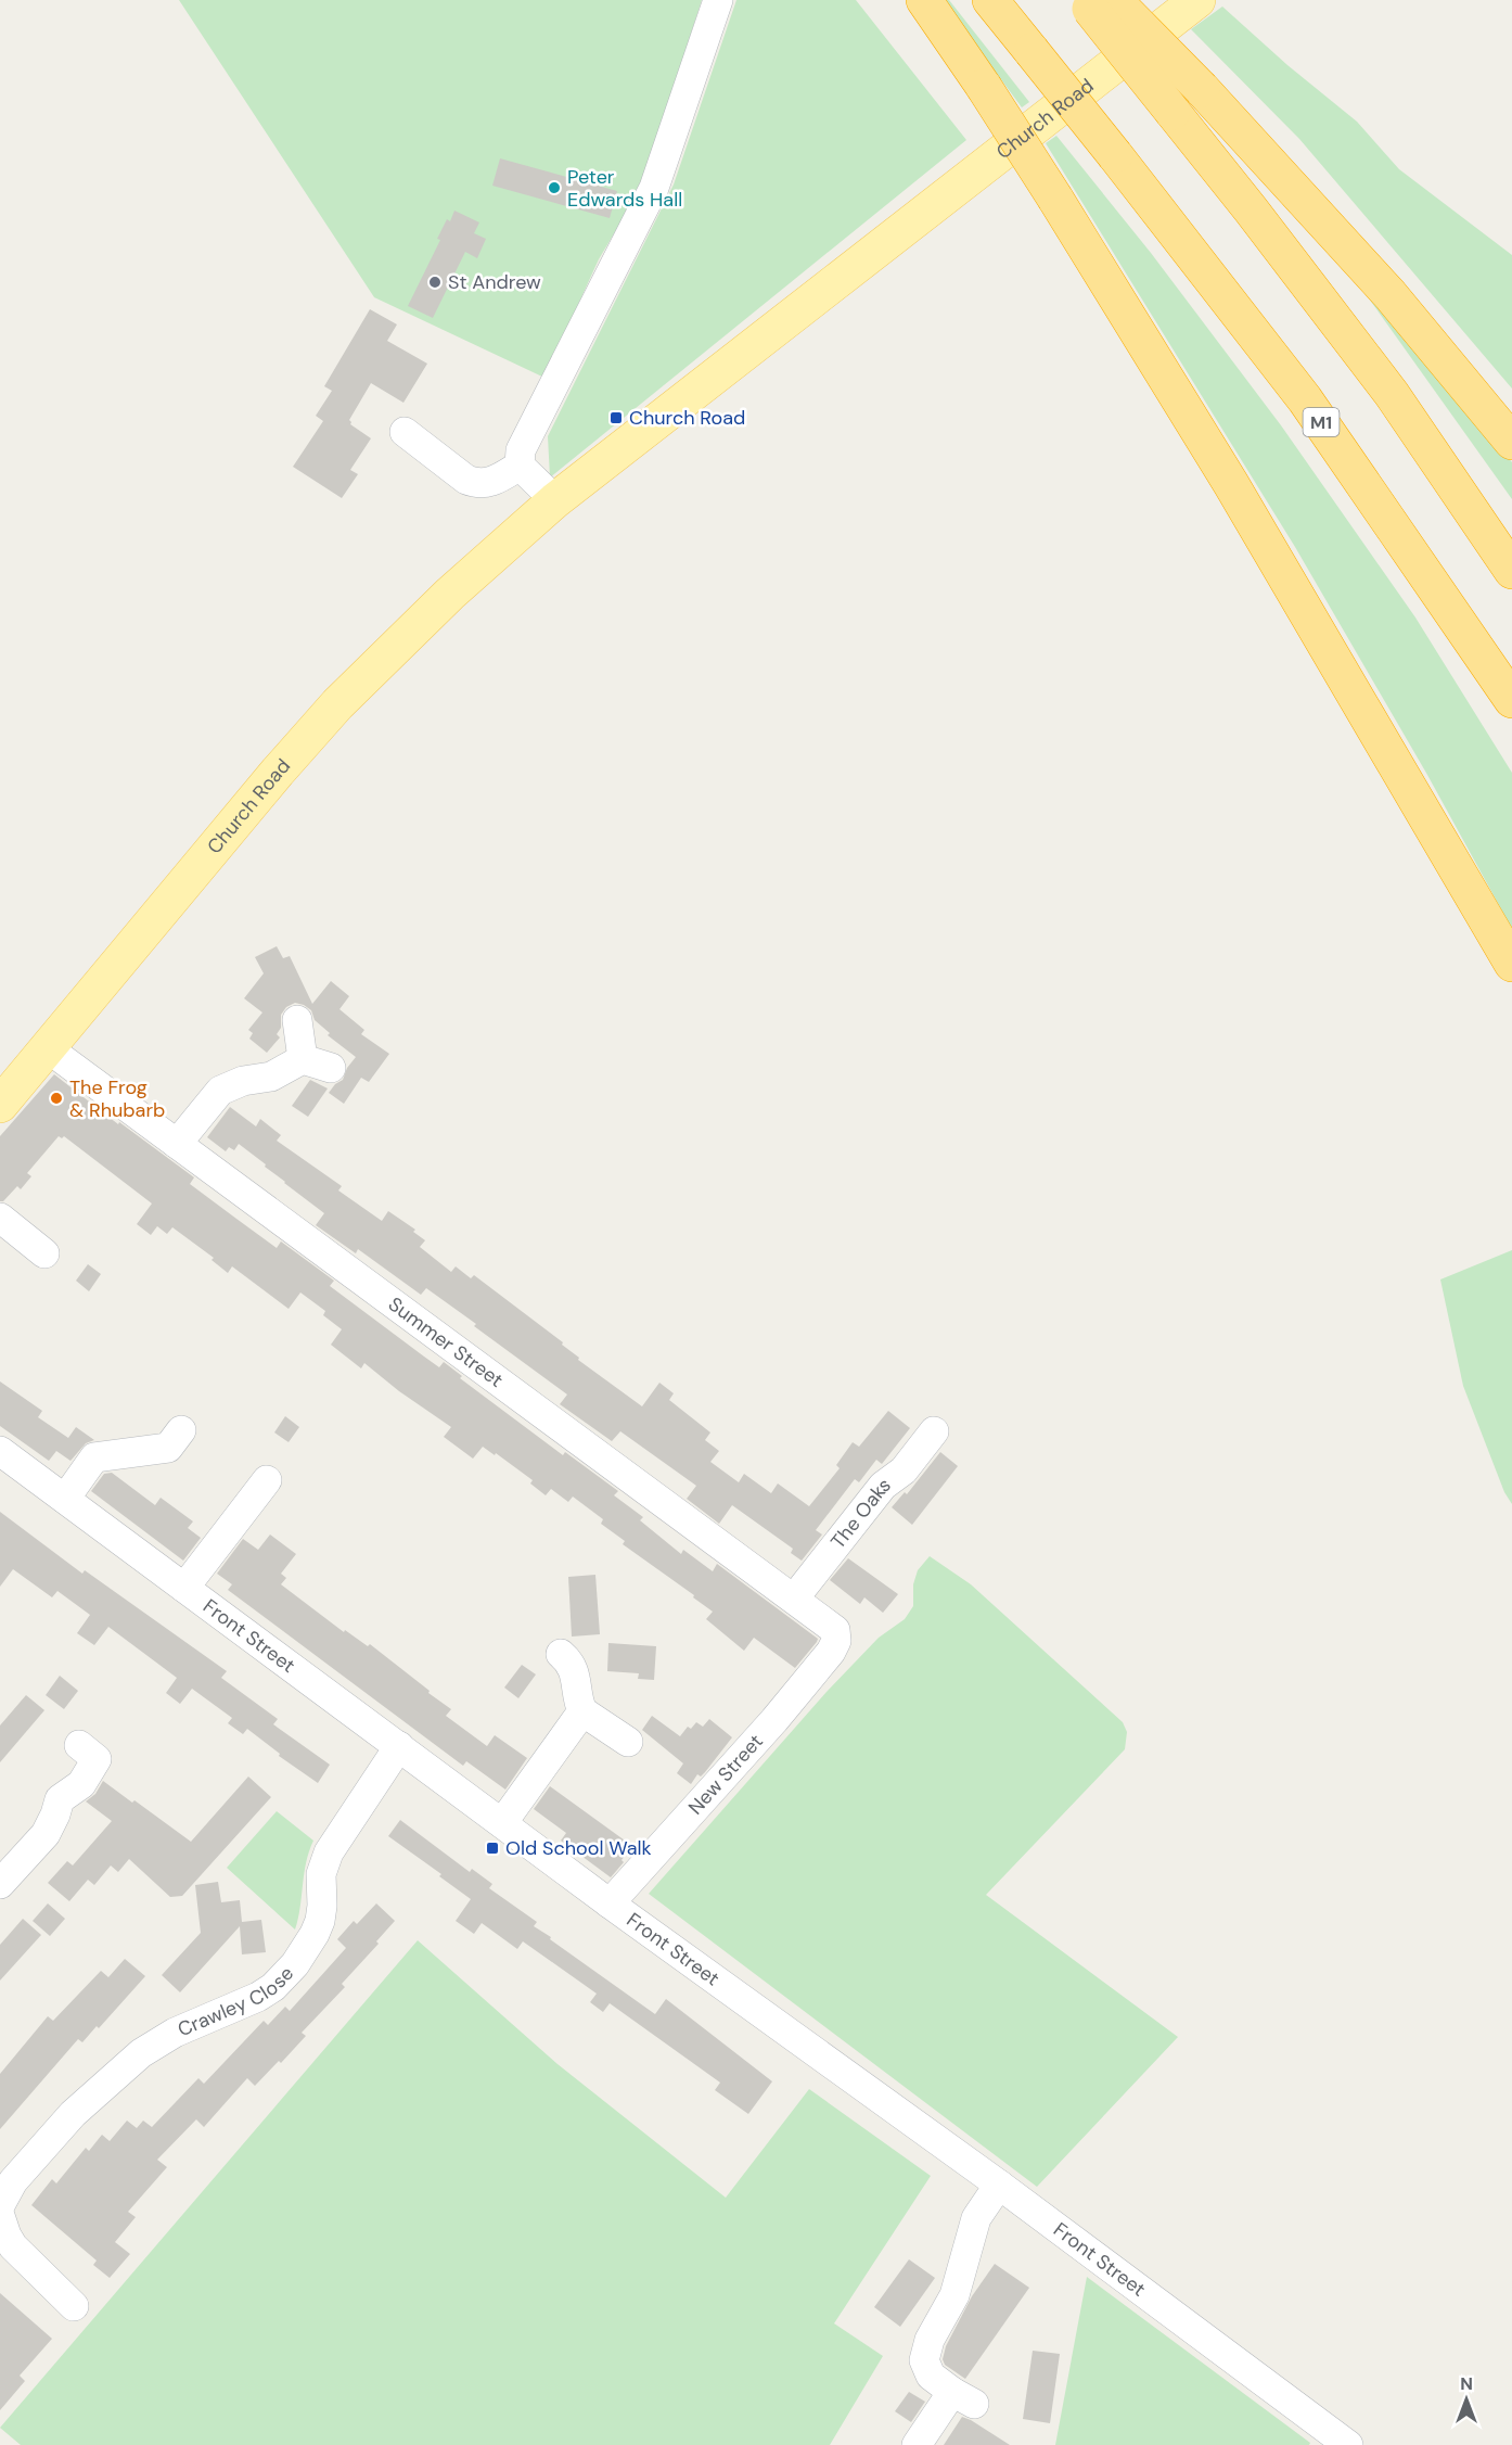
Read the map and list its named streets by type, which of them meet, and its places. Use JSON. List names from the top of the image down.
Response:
{
  "streets": {
    "highway": ["M1"],
    "main road": ["Church Road"],
    "street": [
      "Summer Street",
      "The Oaks",
      "Front Street",
      "New Street",
      "Crawley Close"
    ]
  },
  "crossings": [
    ["Church Road", "Summer Street"],
    ["Summer Street", "The Oaks"],
    ["Summer Street", "New Street"],
    ["Front Street", "New Street"],
    ["Front Street", "Crawley Close"]
  ],
  "places": {
    "other": ["Peter Edwards Hall", "St Andrew", "The Frog & Rhubarb"],
    "transit": ["Church Road", "Old School Walk"]
  },
  "north": "top"
}
